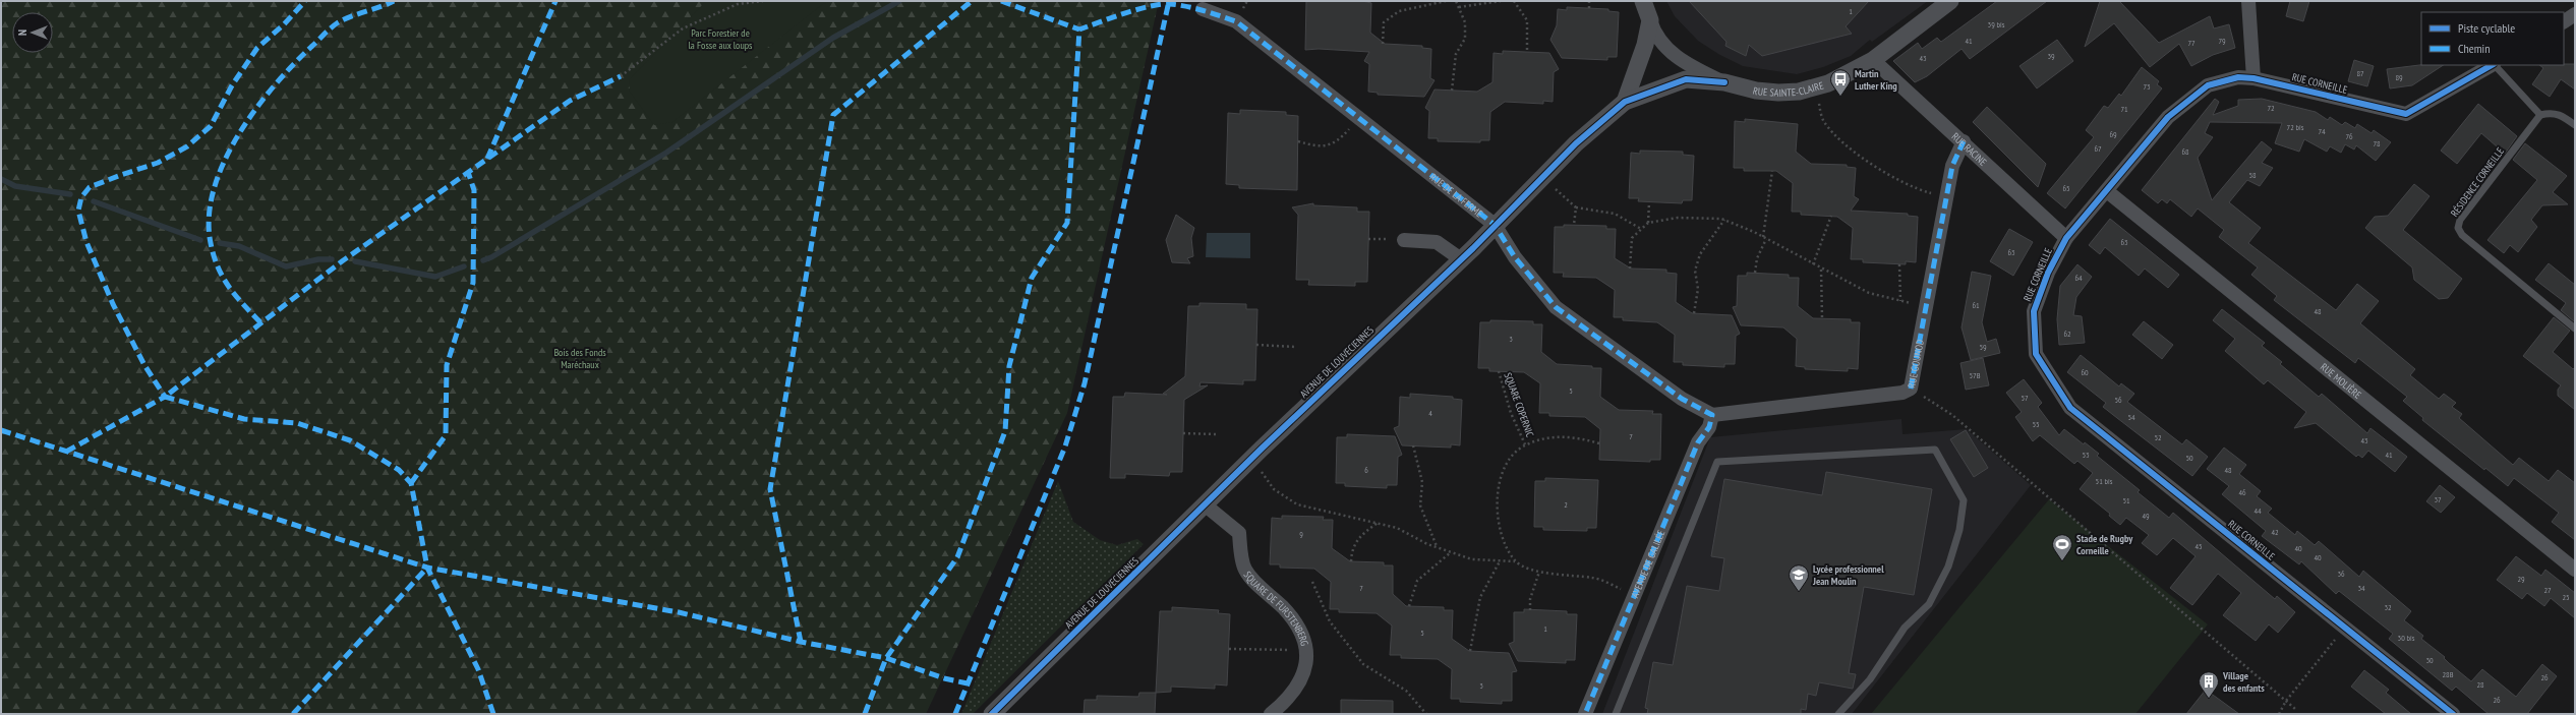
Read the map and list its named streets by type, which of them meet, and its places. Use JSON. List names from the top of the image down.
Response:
{
  "streets": {
    "street": [
      "RUE CORNEILLE",
      "RUE SAINTE-CLAIRE",
      "RUE RACINE",
      "RUE DE LA FERME",
      "AVENUE DE LOUVECIENNES",
      "RUE GOUNOD",
      "RUE MOLIÈRE",
      "AVENUE DE GALILÉE",
      "SQUARE DE FURSTENBERG"
    ],
    "lane": ["RÉSIDENCE CORNEILLE"],
    "path": ["SQUARE COPERNIC"]
  },
  "crossings": [
    ["RUE CORNEILLE", "RUE RACINE"],
    ["RUE CORNEILLE", "RUE MOLIÈRE"],
    ["RUE SAINTE-CLAIRE", "RUE RACINE"],
    ["RUE SAINTE-CLAIRE", "AVENUE DE LOUVECIENNES"],
    ["RUE RACINE", "RUE GOUNOD"],
    ["RUE DE LA FERME", "AVENUE DE LOUVECIENNES"],
    ["RUE DE LA FERME", "RUE GOUNOD"],
    ["RUE DE LA FERME", "AVENUE DE GALILÉE"],
    ["AVENUE DE LOUVECIENNES", "SQUARE DE FURSTENBERG"],
    ["RUE GOUNOD", "AVENUE DE GALILÉE"]
  ],
  "parks": ["Parc Forestier de la Fosse aux loups", "Bois des Fonds Maréchaux"],
  "places": {
    "bus stop": ["Martin Luther King"],
    "sports": ["Stade de Rugby Corneille"],
    "school or university": ["Lycée professionnel Jean Moulin"],
    "building": ["Village des enfants"]
  },
  "house_numbers": [
    "1",
    "39 bis",
    "41",
    "79",
    "77",
    "39",
    "43",
    "87",
    "89",
    "73",
    "72",
    "71",
    "72 bis",
    "74",
    "69",
    "76",
    "78",
    "67",
    "68",
    "58",
    "65",
    "63",
    "63",
    "64",
    "61",
    "48",
    "62",
    "3",
    "59",
    "60",
    "57B",
    "5",
    "57",
    "56",
    "4",
    "54",
    "55",
    "7",
    "52",
    "43",
    "53",
    "41",
    "50",
    "6",
    "48",
    "51 bis",
    "46",
    "37",
    "51",
    "2",
    "44",
    "49",
    "42",
    "9",
    "45",
    "40",
    "40",
    "36",
    "29",
    "7",
    "34",
    "27",
    "25",
    "32",
    "1",
    "5",
    "30 bis",
    "30",
    "28B",
    "26",
    "28",
    "3",
    "26"
  ],
  "legend": ["Piste cyclable", "Chemin"],
  "north": "left"
}
